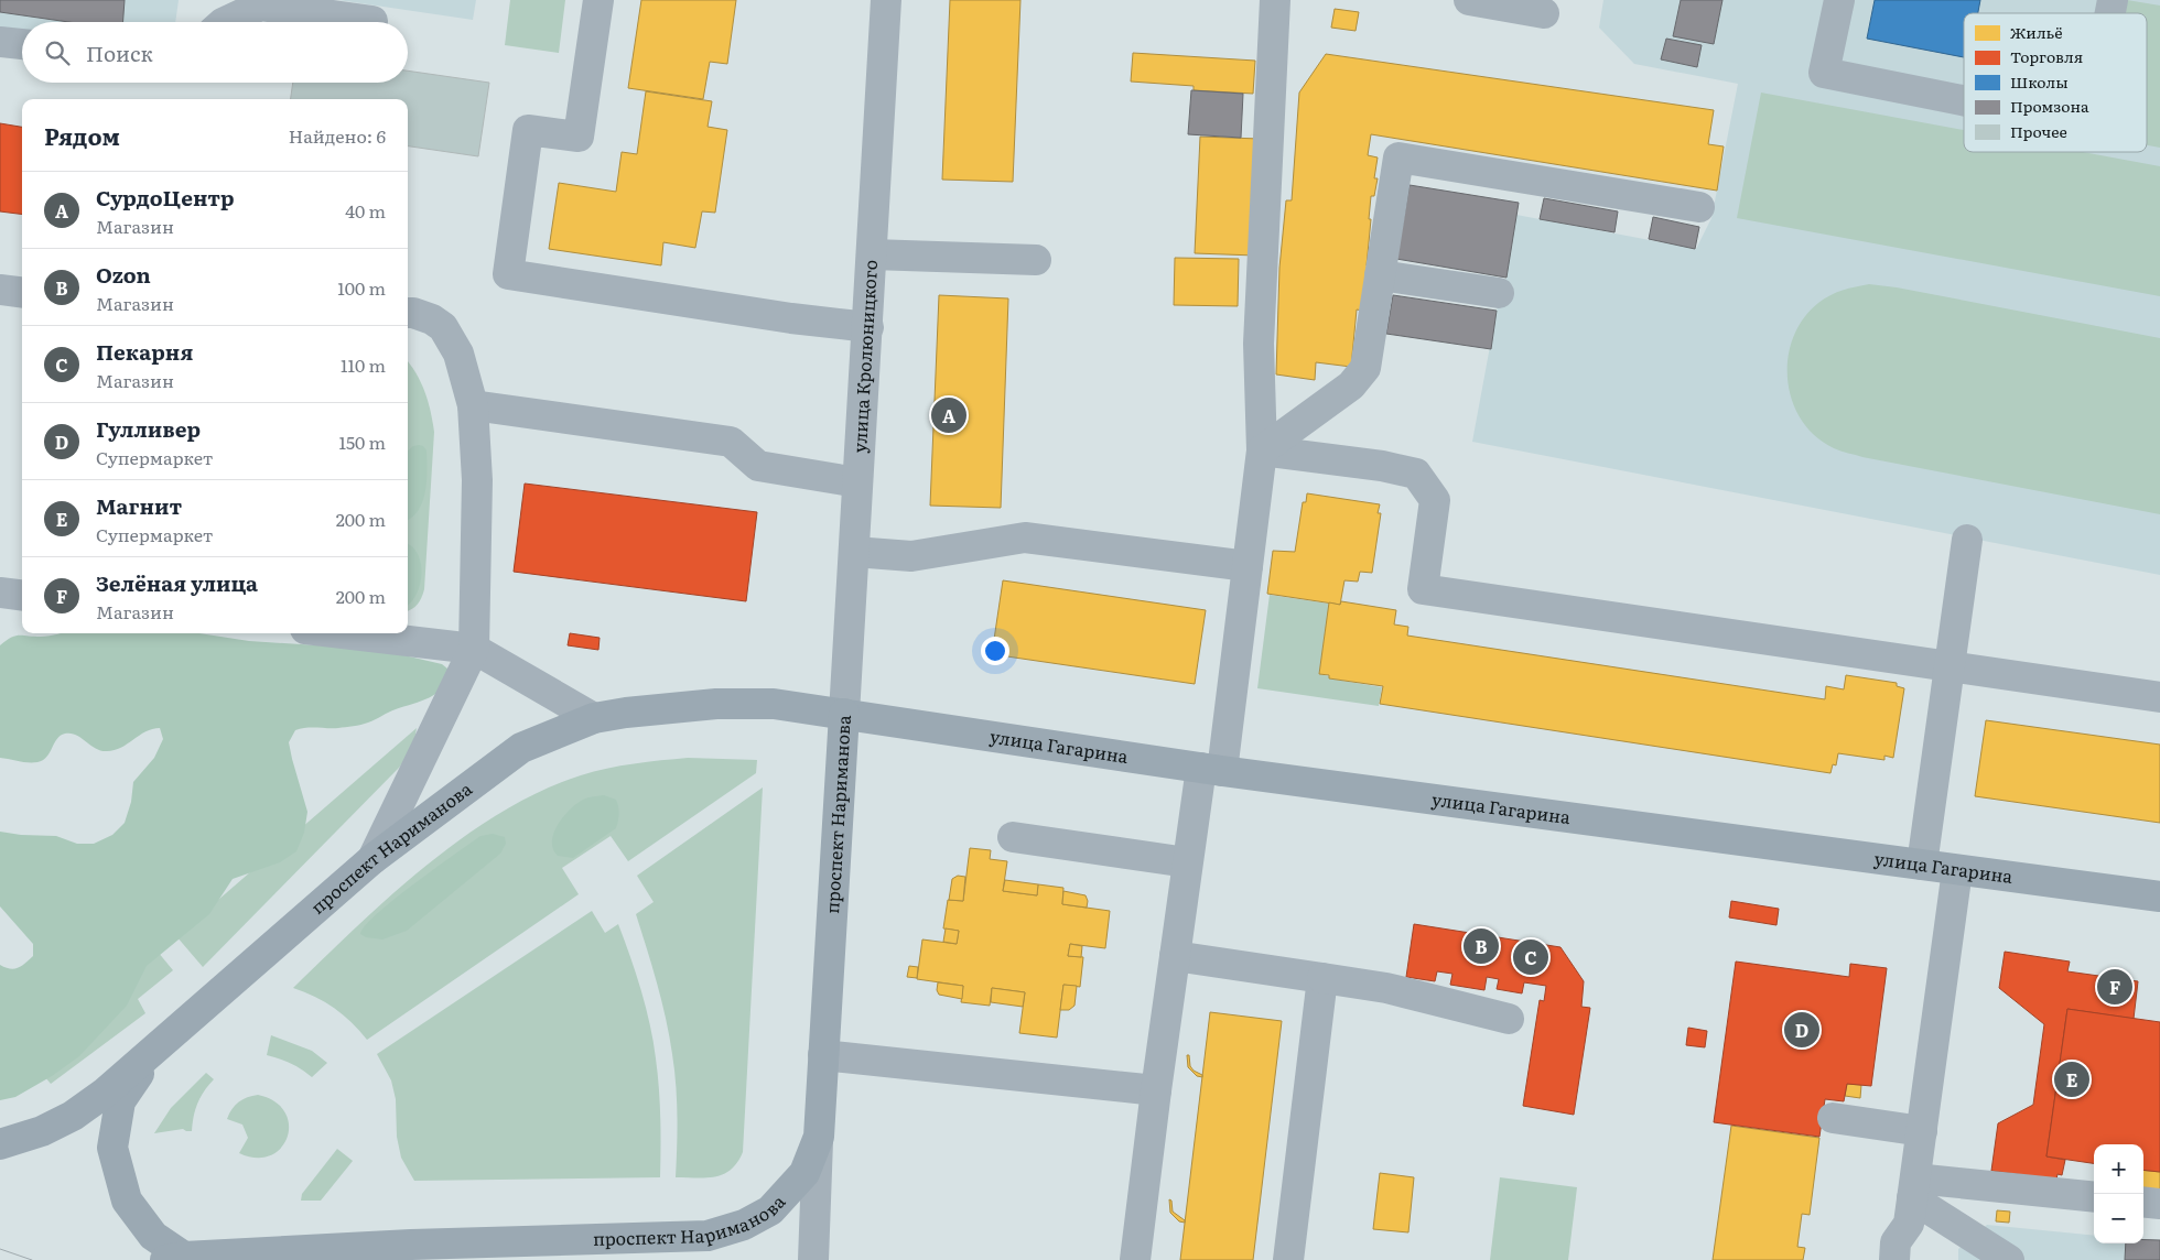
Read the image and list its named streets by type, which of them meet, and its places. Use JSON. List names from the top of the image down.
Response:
{
  "streets": {
    "main road": ["улица Гагарина", "проспект Нариманова"],
    "street": ["улица Кролюницкого"]
  },
  "crossings": [
    ["улица Кролюницкого", "улица Гагарина"],
    ["улица Кролюницкого", "проспект Нариманова"],
    ["улица Гагарина", "проспект Нариманова"]
  ],
  "legend": [
    "Жильё",
    "Торговля",
    "Школы",
    "Промзона",
    "Прочее"
  ],
  "page": {
    "search": "Поиск",
    "heading": ["Рядом", "Найдено: 6"],
    "list": [
      {
        "mark": "A",
        "name": "СурдоЦентр",
        "note": "Магазин",
        "value": "40 m"
      },
      {
        "mark": "B",
        "name": "Ozon",
        "note": "Магазин",
        "value": "100 m"
      },
      {
        "mark": "C",
        "name": "Пекарня",
        "note": "Магазин",
        "value": "110 m"
      },
      {
        "mark": "D",
        "name": "Гулливер",
        "note": "Супермаркет",
        "value": "150 m"
      },
      {
        "mark": "E",
        "name": "Магнит",
        "note": "Супермаркет",
        "value": "200 m"
      },
      {
        "mark": "F",
        "name": "Зелёная улица",
        "note": "Магазин",
        "value": "200 m"
      }
    ],
    "pins": [
      "A",
      "B",
      "C",
      "F",
      "D",
      "E"
    ],
    "map_buttons": ["+", "−"]
  }
}
